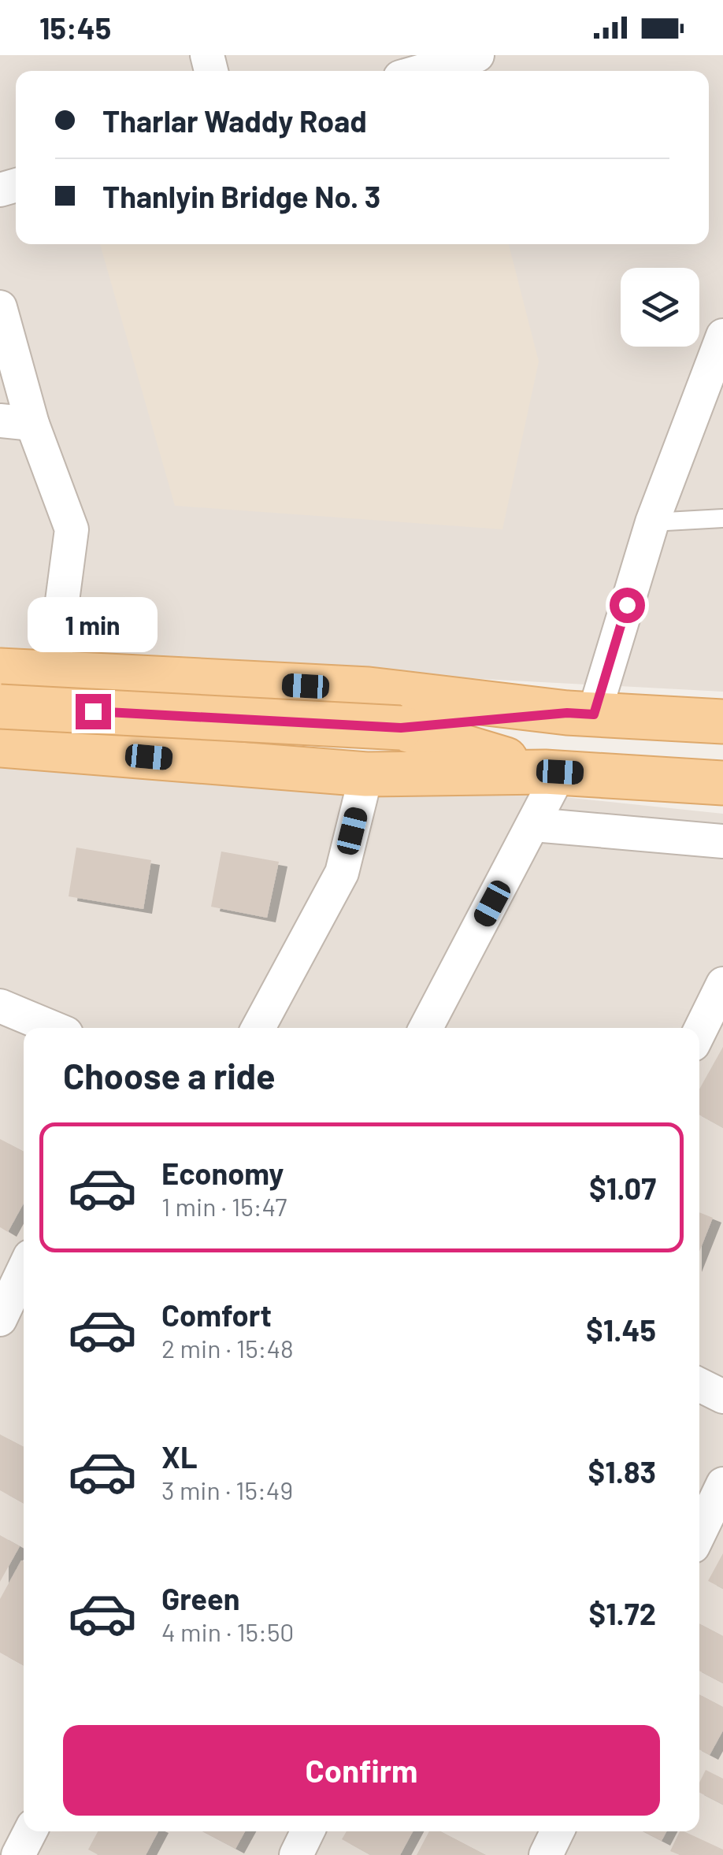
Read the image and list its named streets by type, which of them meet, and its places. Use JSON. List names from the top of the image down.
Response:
{
  "page": {
    "status": "15:45",
    "banner": ["Tharlar Waddy Road", "Thanlyin Bridge No. 3"],
    "bubble": "1 min",
    "heading": "Choose a ride",
    "list": [
      {
        "name": "Economy",
        "note": "1 min · 15:47",
        "value": "$1.07"
      },
      {
        "name": "Comfort",
        "note": "2 min · 15:48",
        "value": "$1.45"
      },
      {
        "name": "XL",
        "note": "3 min · 15:49",
        "value": "$1.83"
      },
      {
        "name": "Green",
        "note": "4 min · 15:50",
        "value": "$1.72"
      }
    ],
    "buttons": "Confirm"
  }
}
